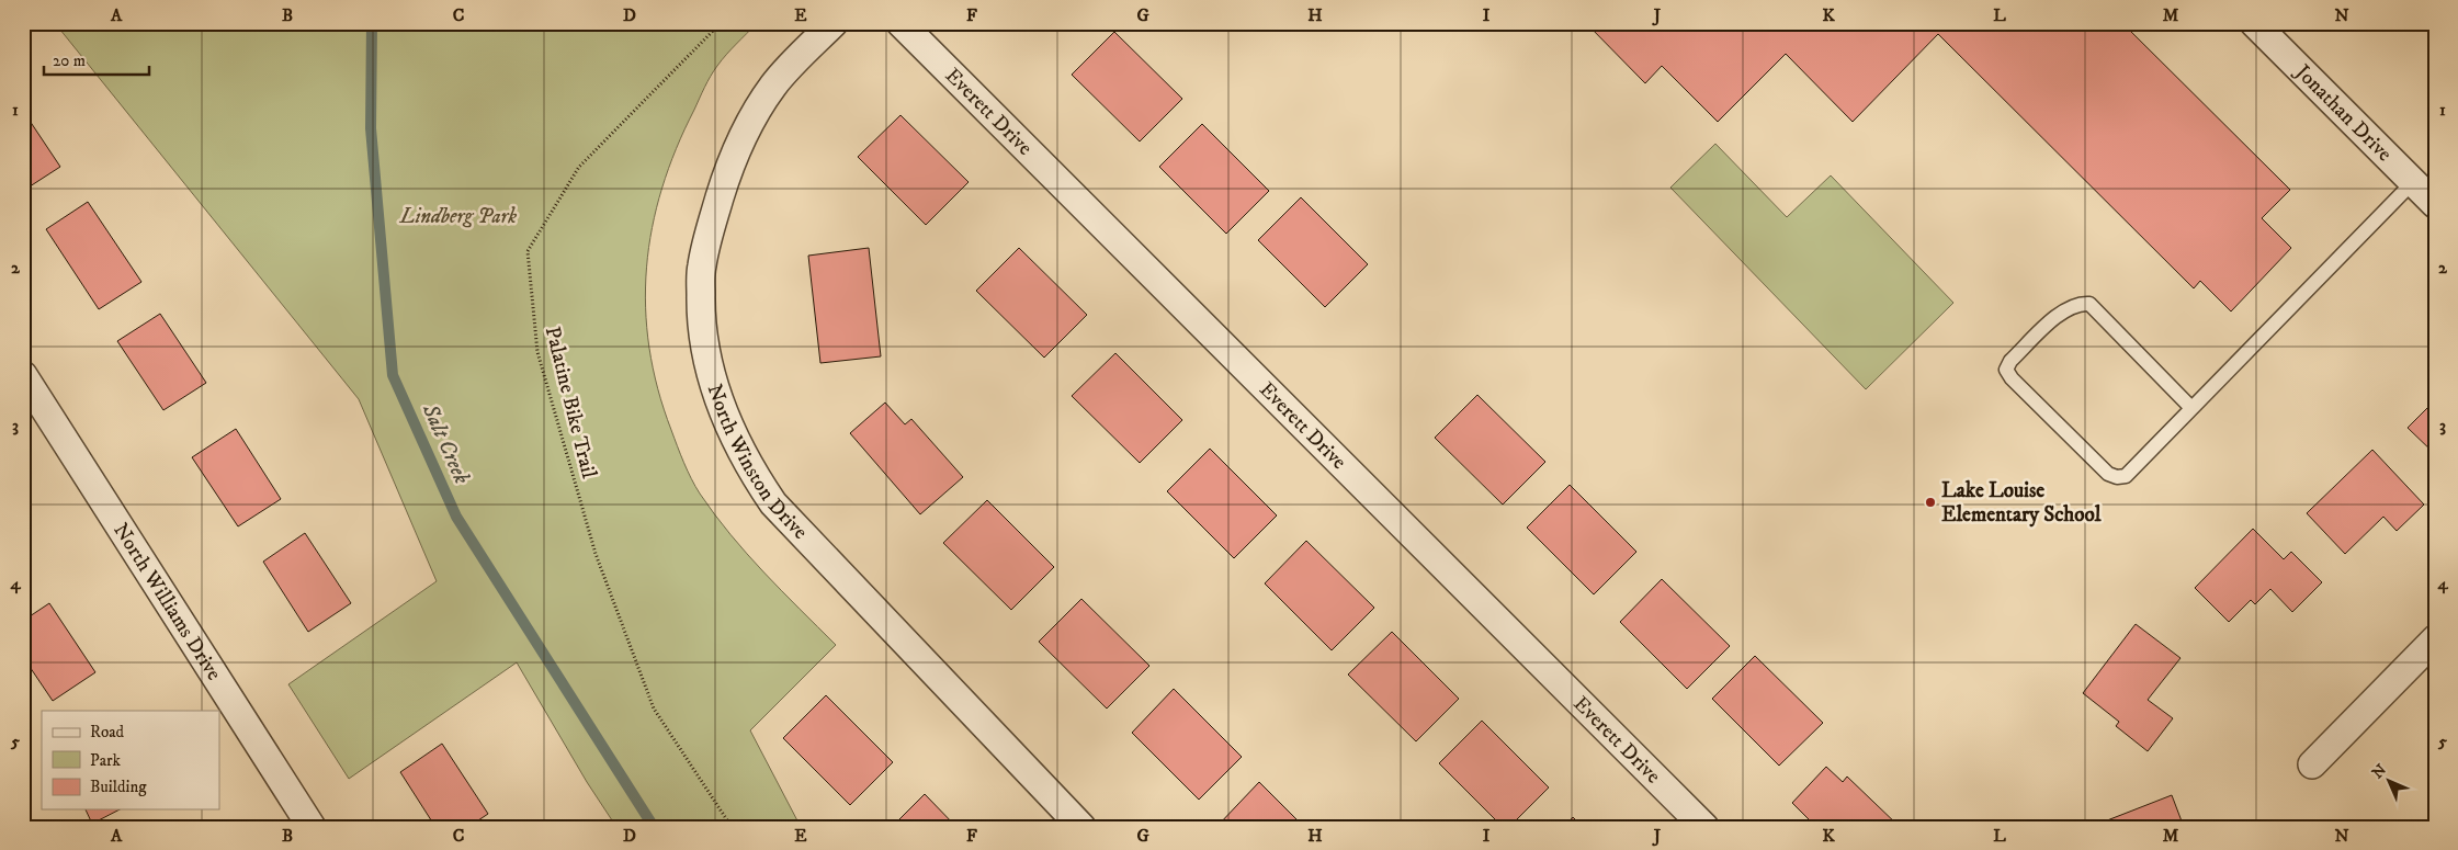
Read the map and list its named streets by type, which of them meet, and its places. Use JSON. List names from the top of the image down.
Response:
{
  "streets": {
    "street": [
      "Everett Drive",
      "Jonathan Drive",
      "North Winston Drive",
      "North Williams Drive"
    ],
    "path": ["Palatine Bike Trail"]
  },
  "water": ["Salt Creek"],
  "parks": ["Lindberg Park"],
  "places": ["Lake Louise Elementary School"],
  "legend": ["Road", "Park", "Building"],
  "scale_bar": "20 m",
  "north": "top left",
  "grid": {
    "columns": [
      "A",
      "B",
      "C",
      "D",
      "E",
      "F",
      "G",
      "H",
      "I",
      "J",
      "K",
      "L",
      "M",
      "N"
    ],
    "rows": [
      "1",
      "2",
      "3",
      "4",
      "5"
    ]
  }
}
